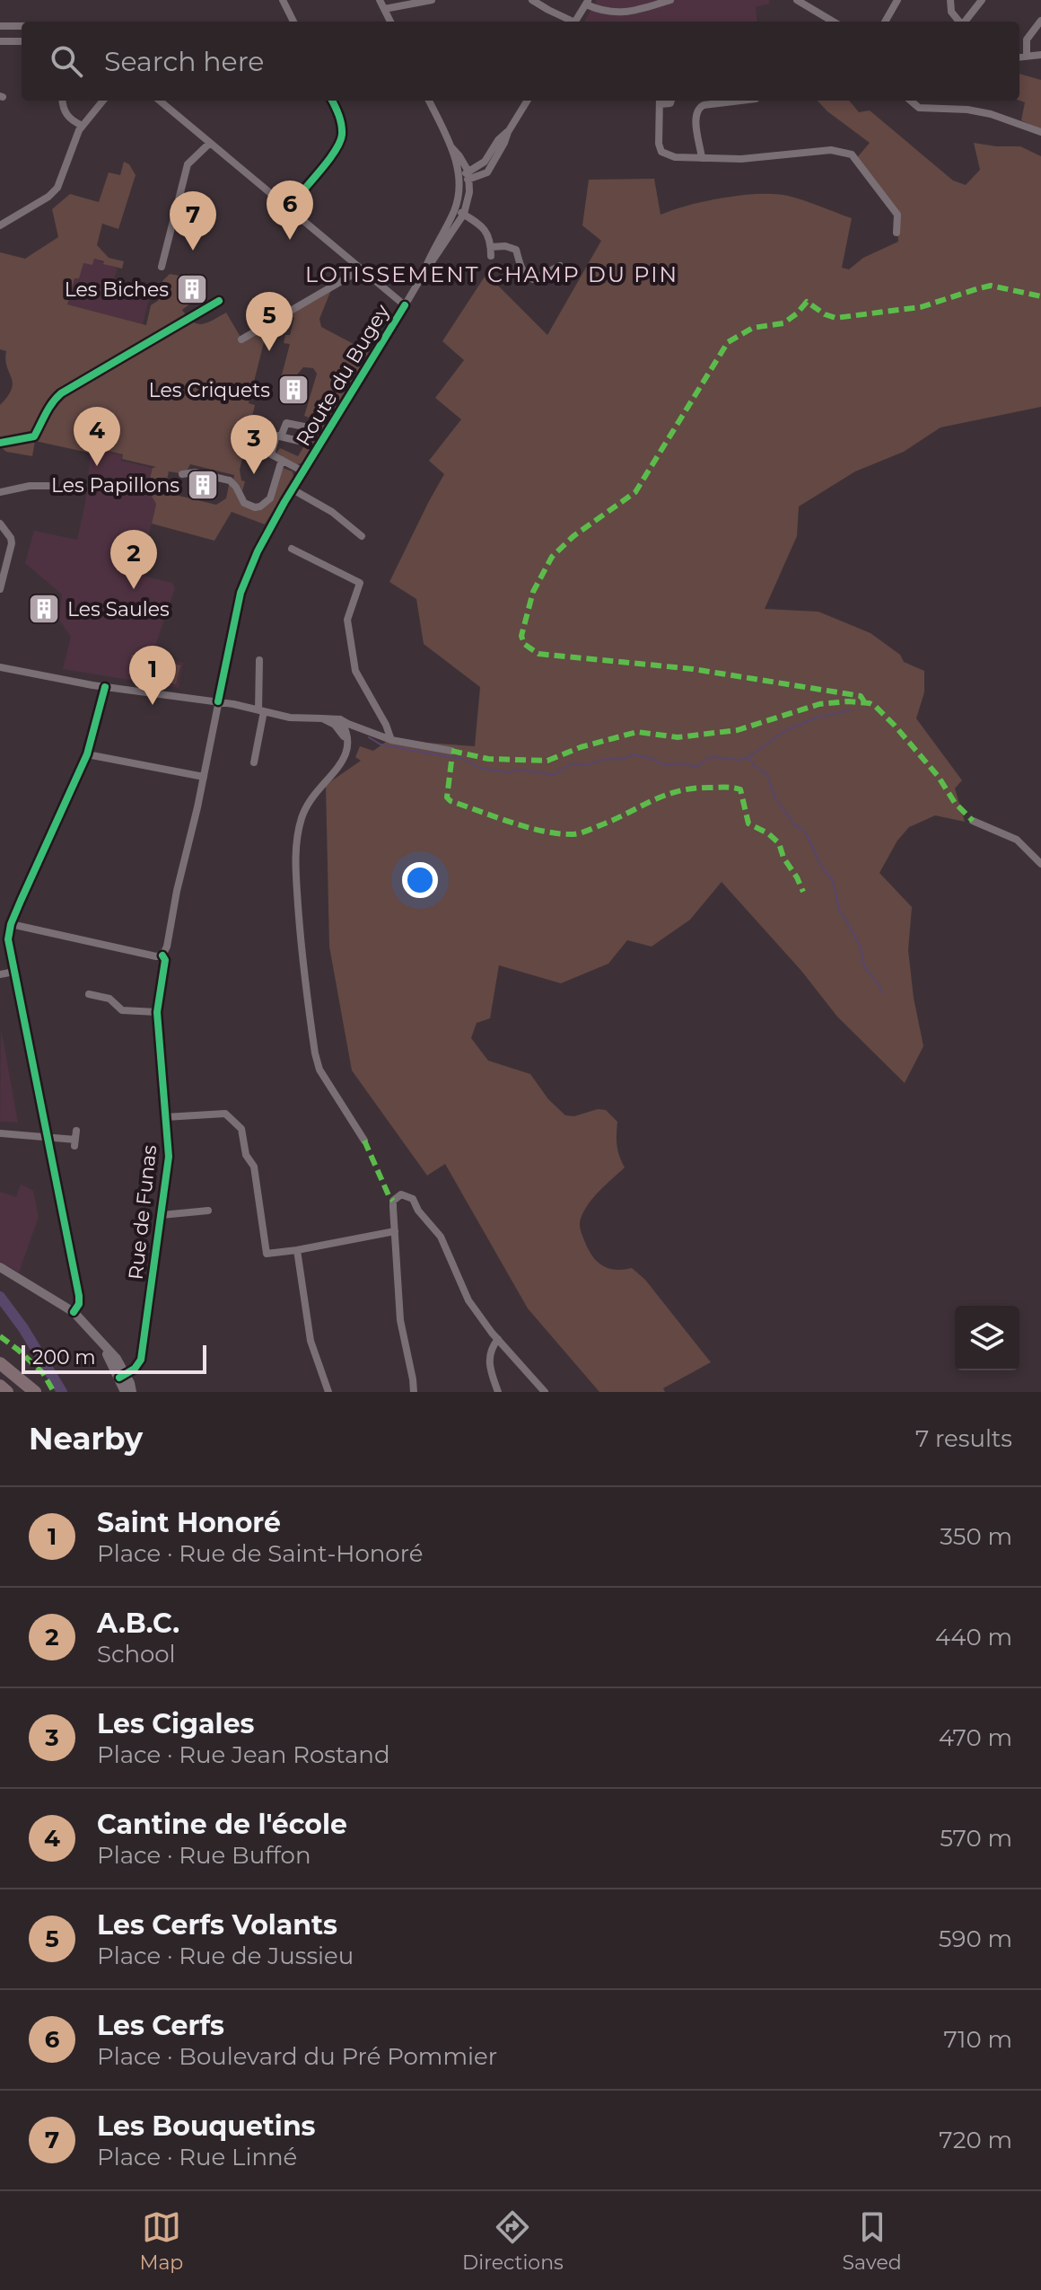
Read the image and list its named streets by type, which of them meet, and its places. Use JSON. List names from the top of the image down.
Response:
{
  "streets": {
    "street": ["Route du Bugey", "Rue de Funas"]
  },
  "crossings": [
    ["Route du Bugey", "Rue de Funas"]
  ],
  "districts": ["LOTISSEMENT CHAMP DU PIN"],
  "places": {
    "building": [
      "Les Biches",
      "Les Criquets",
      "Les Papillons",
      "Les Saules"
    ]
  },
  "scale_bar": "200 m",
  "page": {
    "search": "Search here",
    "pins": [
      "6",
      "7",
      "5",
      "4",
      "3",
      "2",
      "1"
    ],
    "scale": "200 m",
    "heading": ["Nearby", "7 results"],
    "list": [
      {
        "mark": "1",
        "name": "Saint Honoré",
        "note": "Place · Rue de Saint-Honoré",
        "value": "350 m"
      },
      {
        "mark": "2",
        "name": "A.B.C.",
        "note": "School",
        "value": "440 m"
      },
      {
        "mark": "3",
        "name": "Les Cigales",
        "note": "Place · Rue Jean Rostand",
        "value": "470 m"
      },
      {
        "mark": "4",
        "name": "Cantine de l'école",
        "note": "Place · Rue Buffon",
        "value": "570 m"
      },
      {
        "mark": "5",
        "name": "Les Cerfs Volants",
        "note": "Place · Rue de Jussieu",
        "value": "590 m"
      },
      {
        "mark": "6",
        "name": "Les Cerfs",
        "note": "Place · Boulevard du Pré Pommier",
        "value": "710 m"
      },
      {
        "mark": "7",
        "name": "Les Bouquetins",
        "note": "Place · Rue Linné",
        "value": "720 m"
      }
    ],
    "nav": ["Map", "Directions", "Saved"]
  }
}
